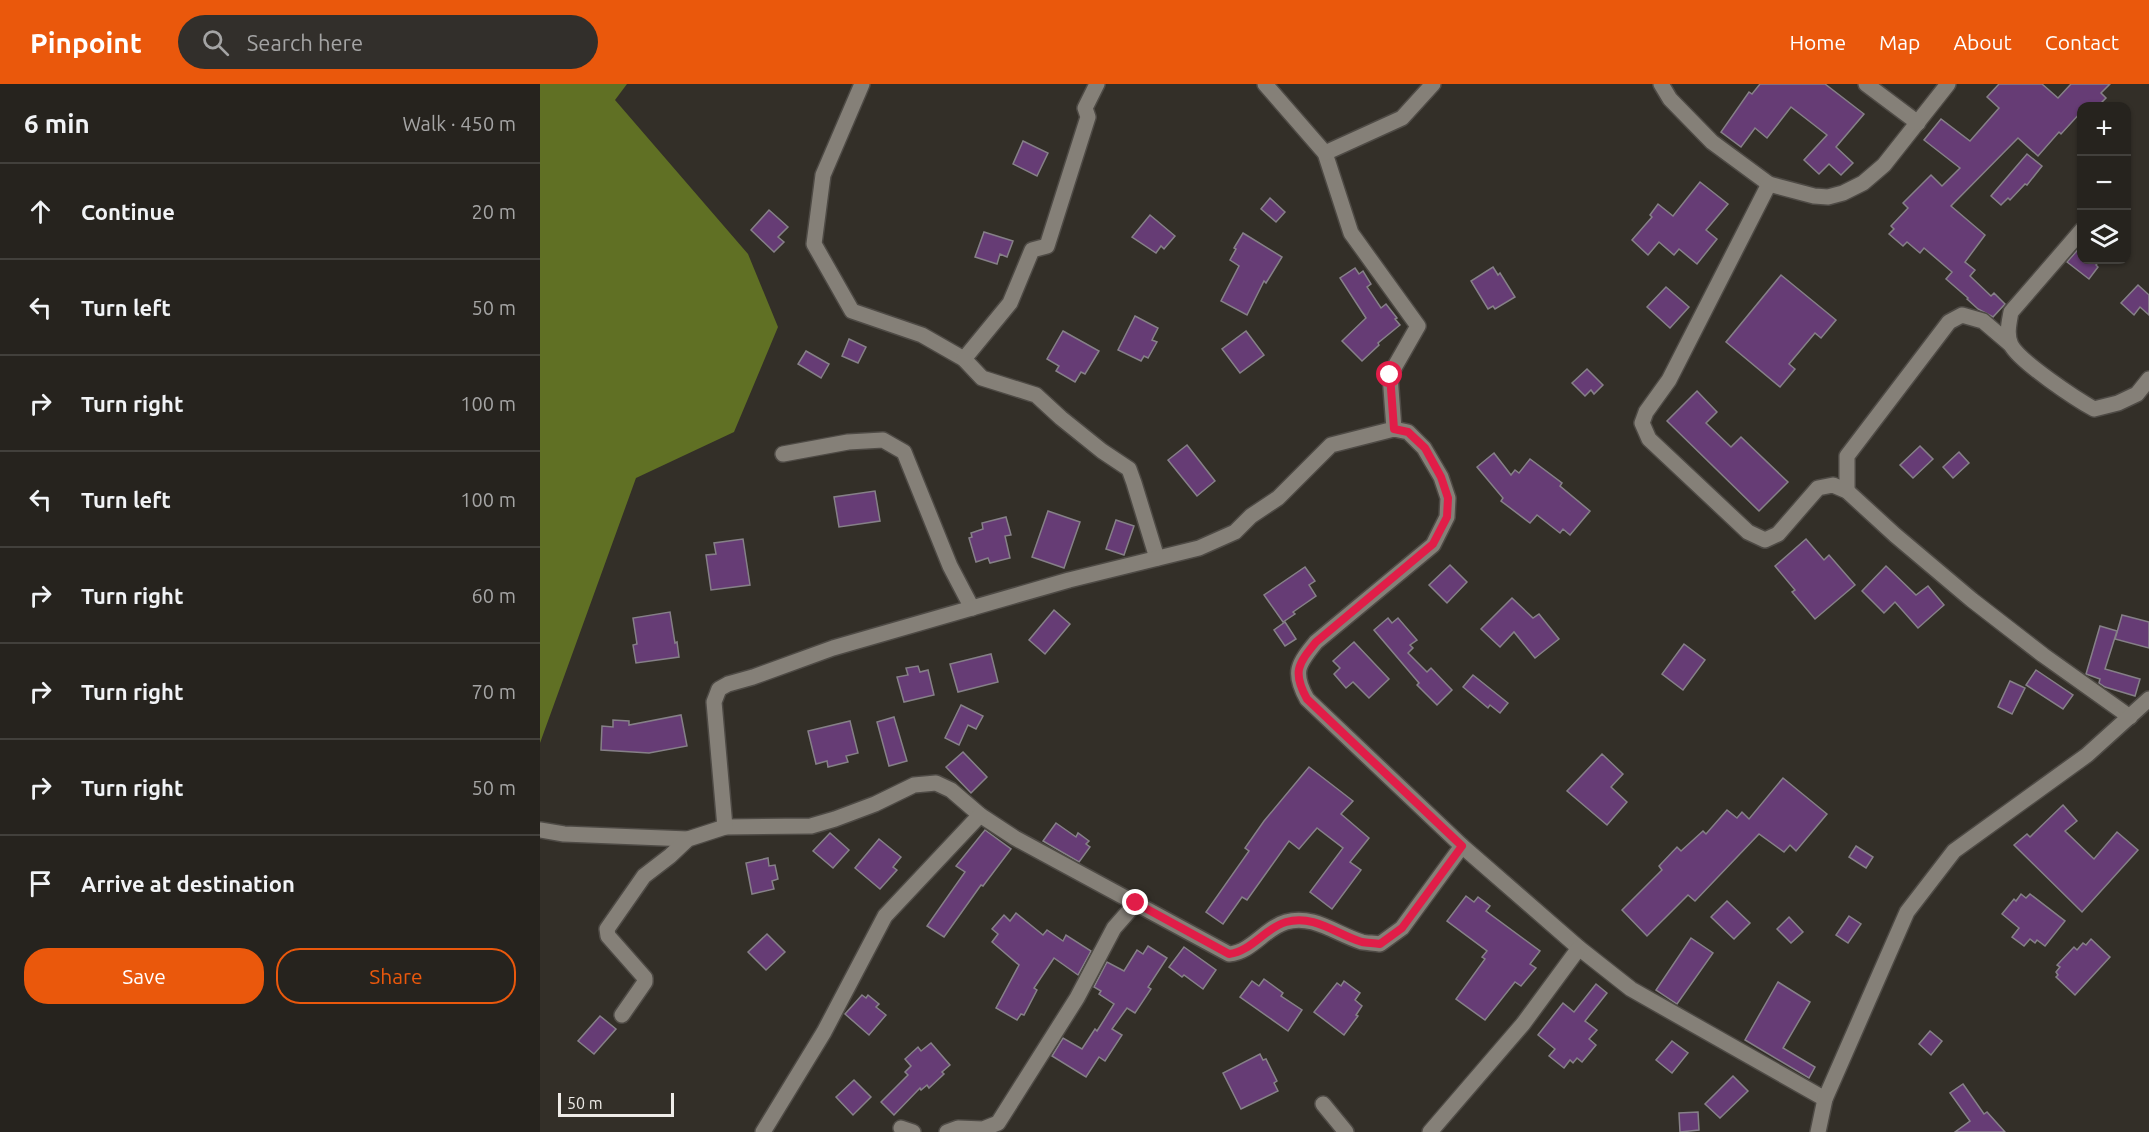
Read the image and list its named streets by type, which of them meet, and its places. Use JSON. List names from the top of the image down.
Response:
{
  "scale_bar": "50 m",
  "page": {
    "header": "Pinpoint",
    "search": "Search here",
    "nav": [
      "Home",
      "Map",
      "About",
      "Contact"
    ],
    "heading": ["6 min", "Walk · 450 m"],
    "map_buttons": ["+", "−"],
    "list": [
      ["Continue", "20 m"],
      ["Turn left", "50 m"],
      ["Turn right", "100 m"],
      ["Turn left", "100 m"],
      ["Turn right", "60 m"],
      ["Turn right", "70 m"],
      ["Turn right", "50 m"],
      "Arrive at destination"
    ],
    "buttons": ["Save", "Share"],
    "scale": "50 m"
  }
}
